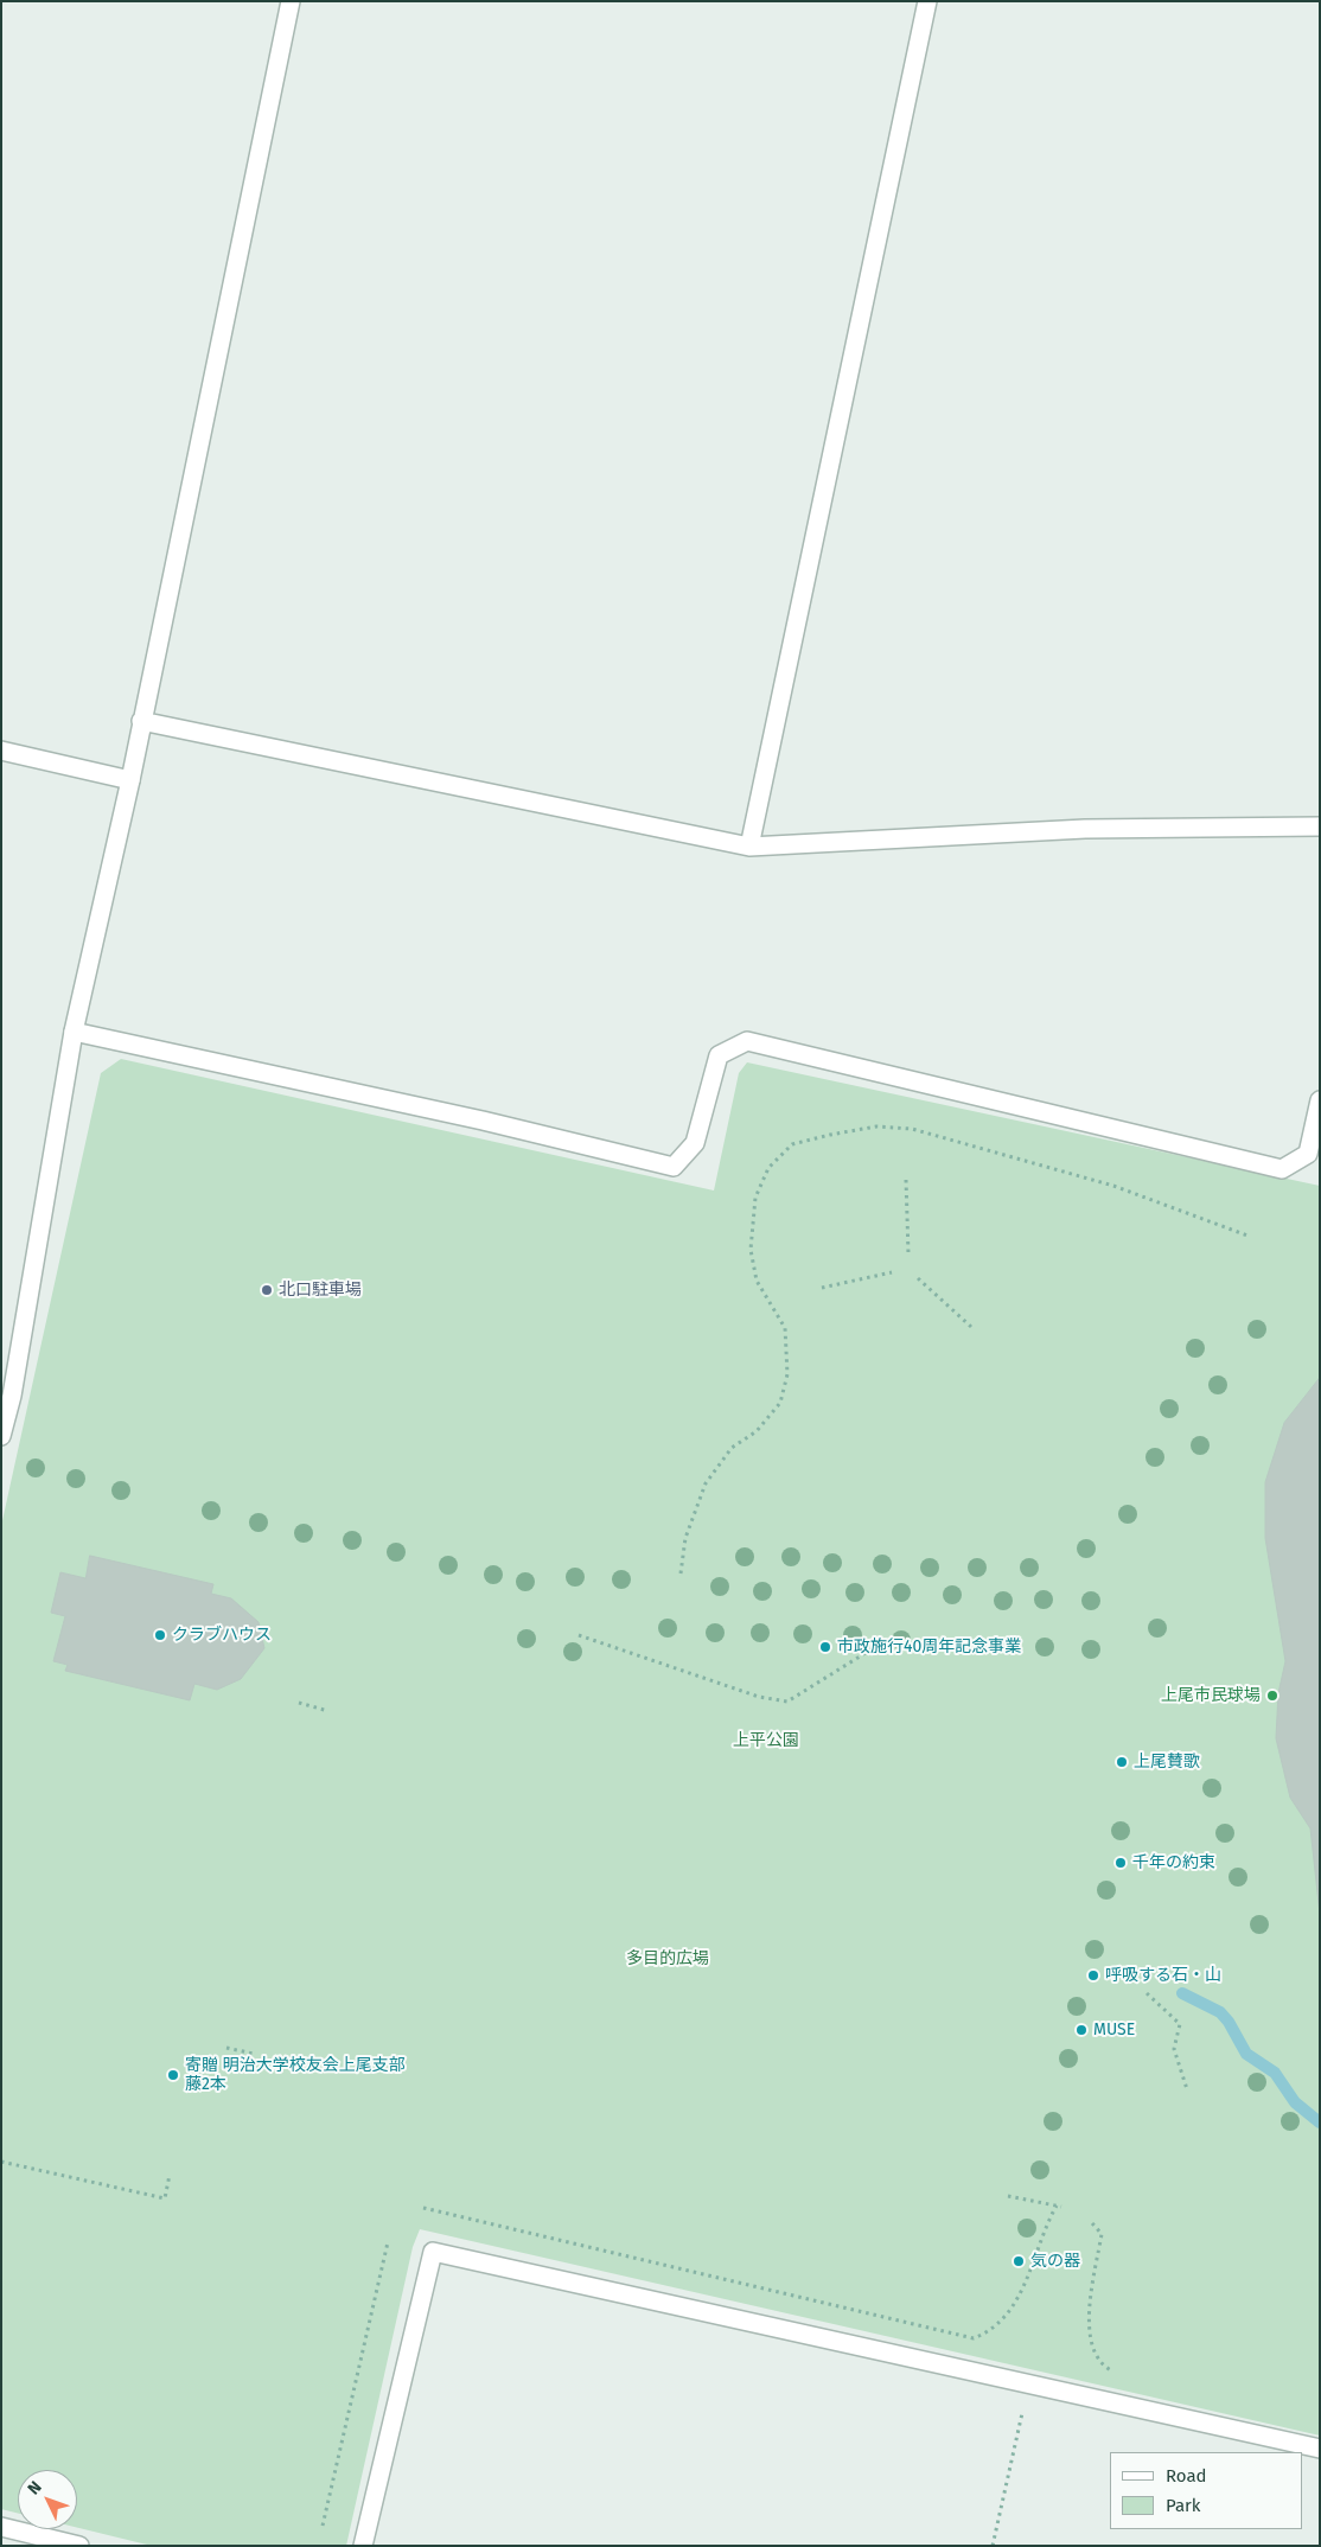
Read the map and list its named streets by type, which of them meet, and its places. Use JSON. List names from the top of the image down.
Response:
{
  "parks": ["上平公園", "多目的広場"],
  "places": [
    "北口駐車場",
    "クラブハウス",
    "市政施行40周年記念事業",
    "上尾市民球場",
    "上尾賛歌",
    "千年の約束",
    "呼吸する石・山",
    "MUSE",
    "寄贈 明治大学校友会上尾支部 藤2本",
    "気の器"
  ],
  "legend": ["Road", "Park"],
  "north": "top left"
}
